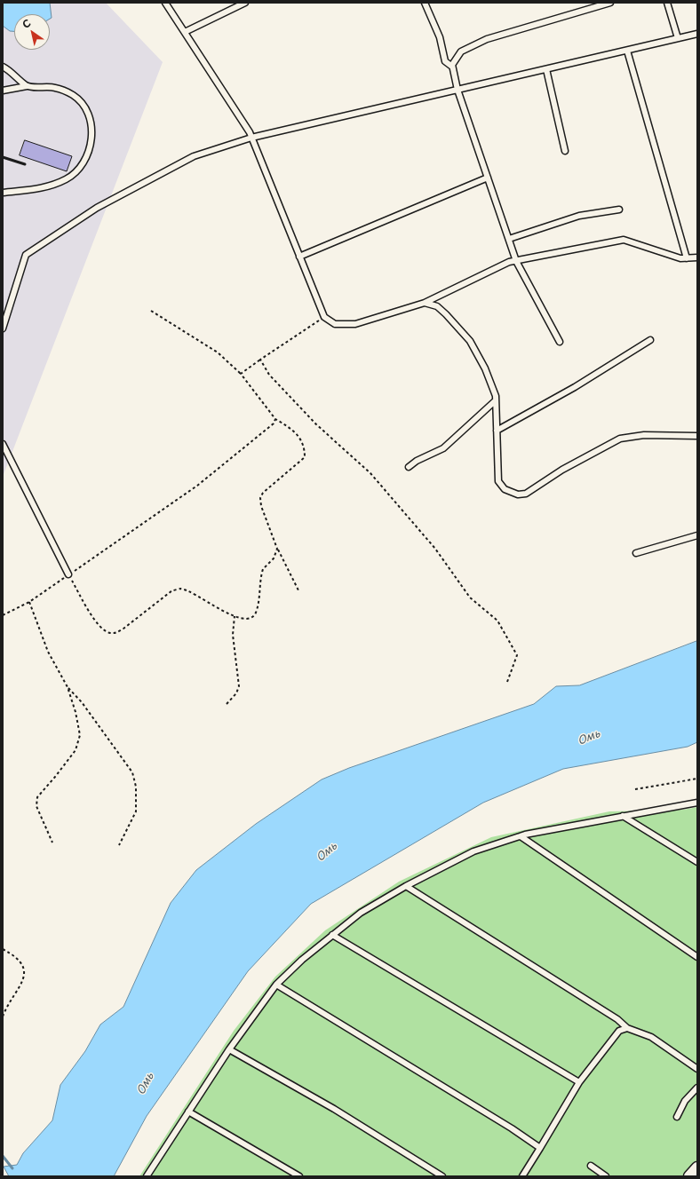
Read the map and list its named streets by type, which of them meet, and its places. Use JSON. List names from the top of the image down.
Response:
{
  "water": ["Омь"],
  "north": "top left"
}
